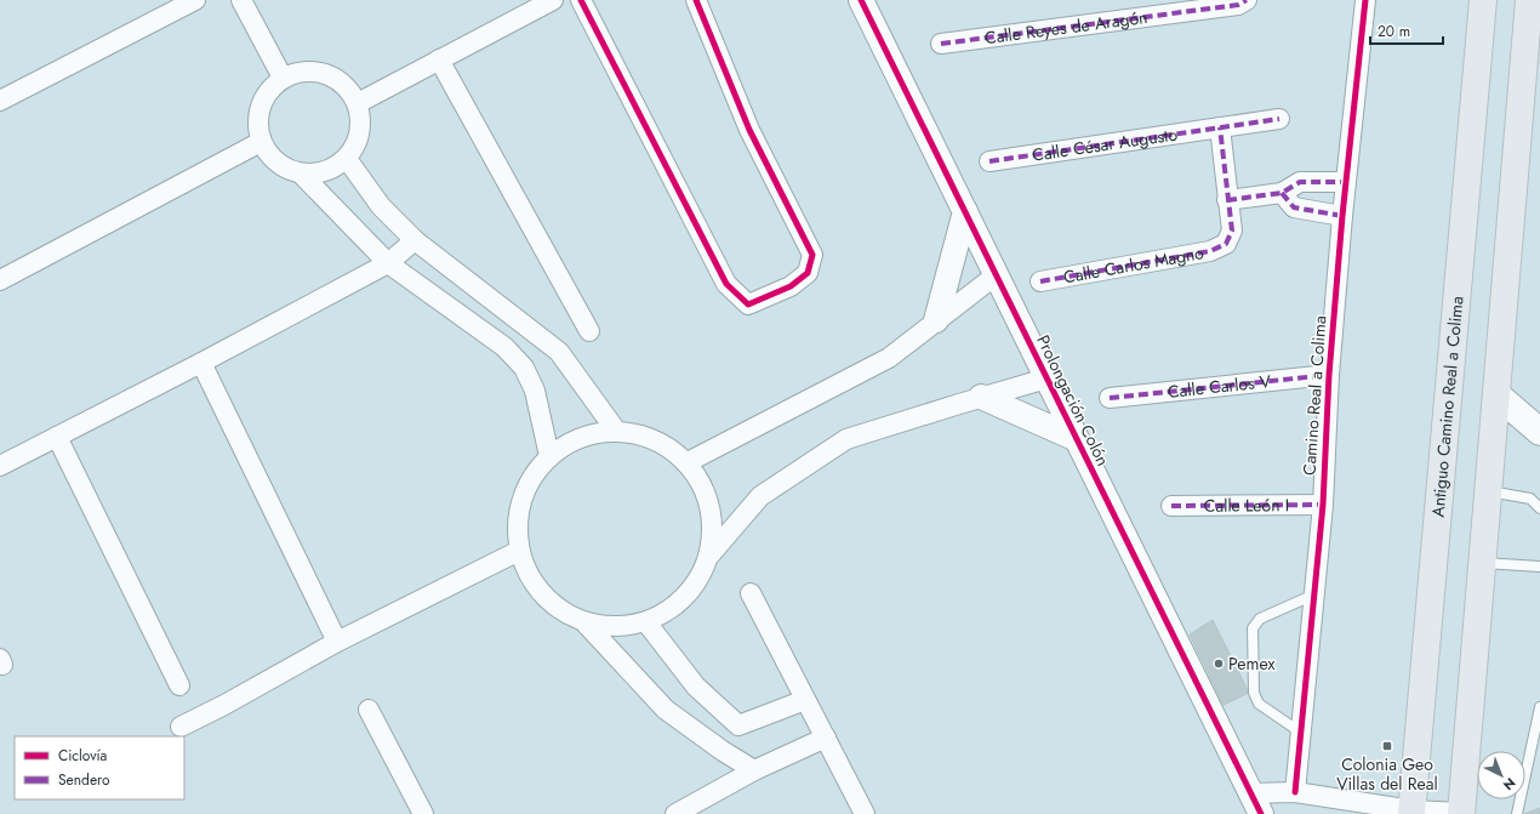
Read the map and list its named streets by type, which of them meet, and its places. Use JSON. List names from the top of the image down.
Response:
{
  "streets": {
    "main road": ["Antiguo Camino Real a Colima"],
    "street": [
      "Calle Reyes de Aragón",
      "Calle César Augusto",
      "Calle Carlos Magno",
      "Calle Carlos V",
      "Camino Real a Colima",
      "Prolongación Colón",
      "Calle León I"
    ]
  },
  "crossings": [
    ["Calle Carlos V", "Camino Real a Colima"],
    ["Camino Real a Colima", "Calle León I"]
  ],
  "places": {
    "other": ["Pemex"],
    "transit": ["Colonia Geo Villas del Real"]
  },
  "legend": ["Ciclovía", "Sendero"],
  "scale_bar": "20 m",
  "north": "bottom right"
}
